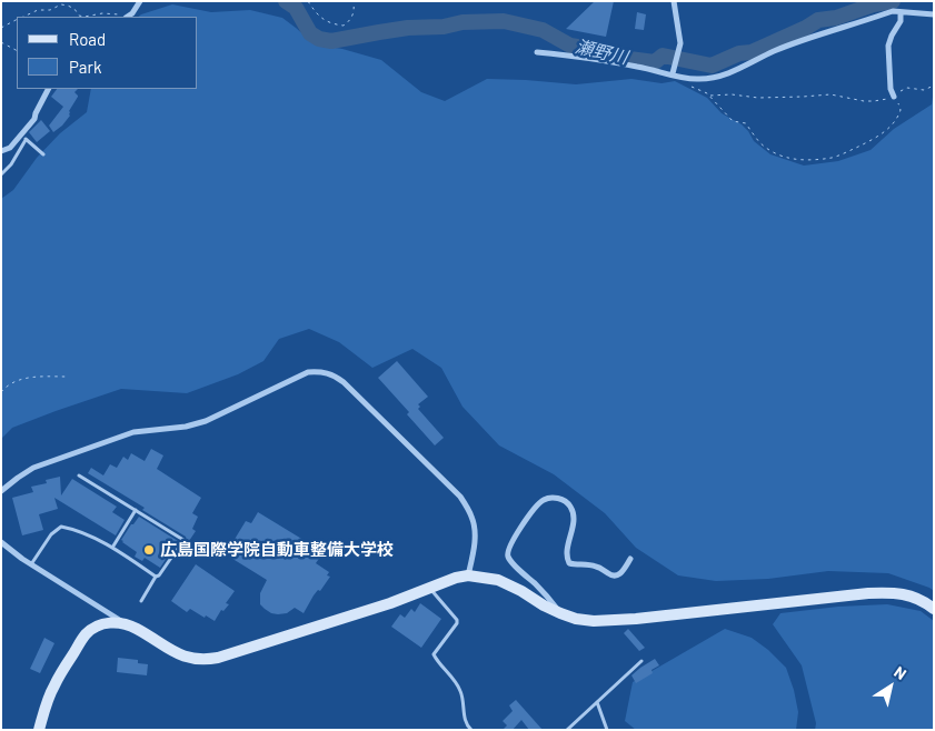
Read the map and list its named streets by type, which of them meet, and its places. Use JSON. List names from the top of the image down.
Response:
{
  "water": ["瀬野川"],
  "places": ["広島国際学院自動車整備大学校"],
  "legend": ["Road", "Park"],
  "north": "top right"
}
